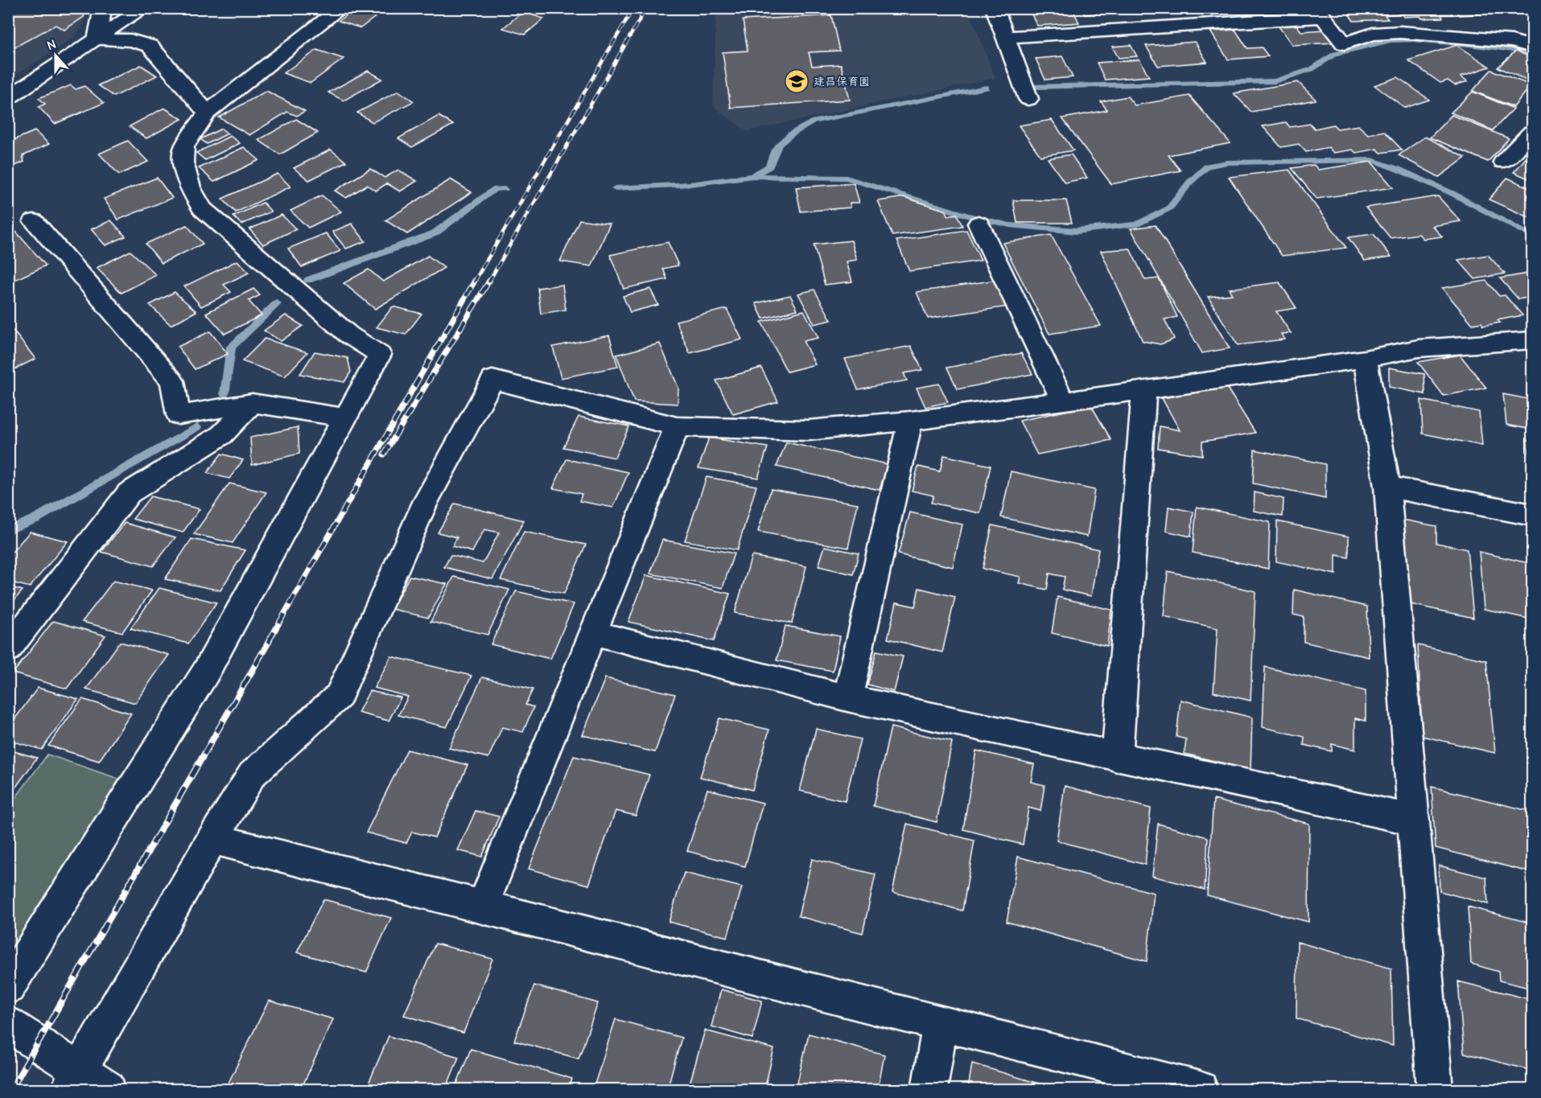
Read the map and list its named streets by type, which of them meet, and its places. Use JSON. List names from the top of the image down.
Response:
{
  "places": {
    "school or university": ["建昌保育園"]
  },
  "north": "top"
}
